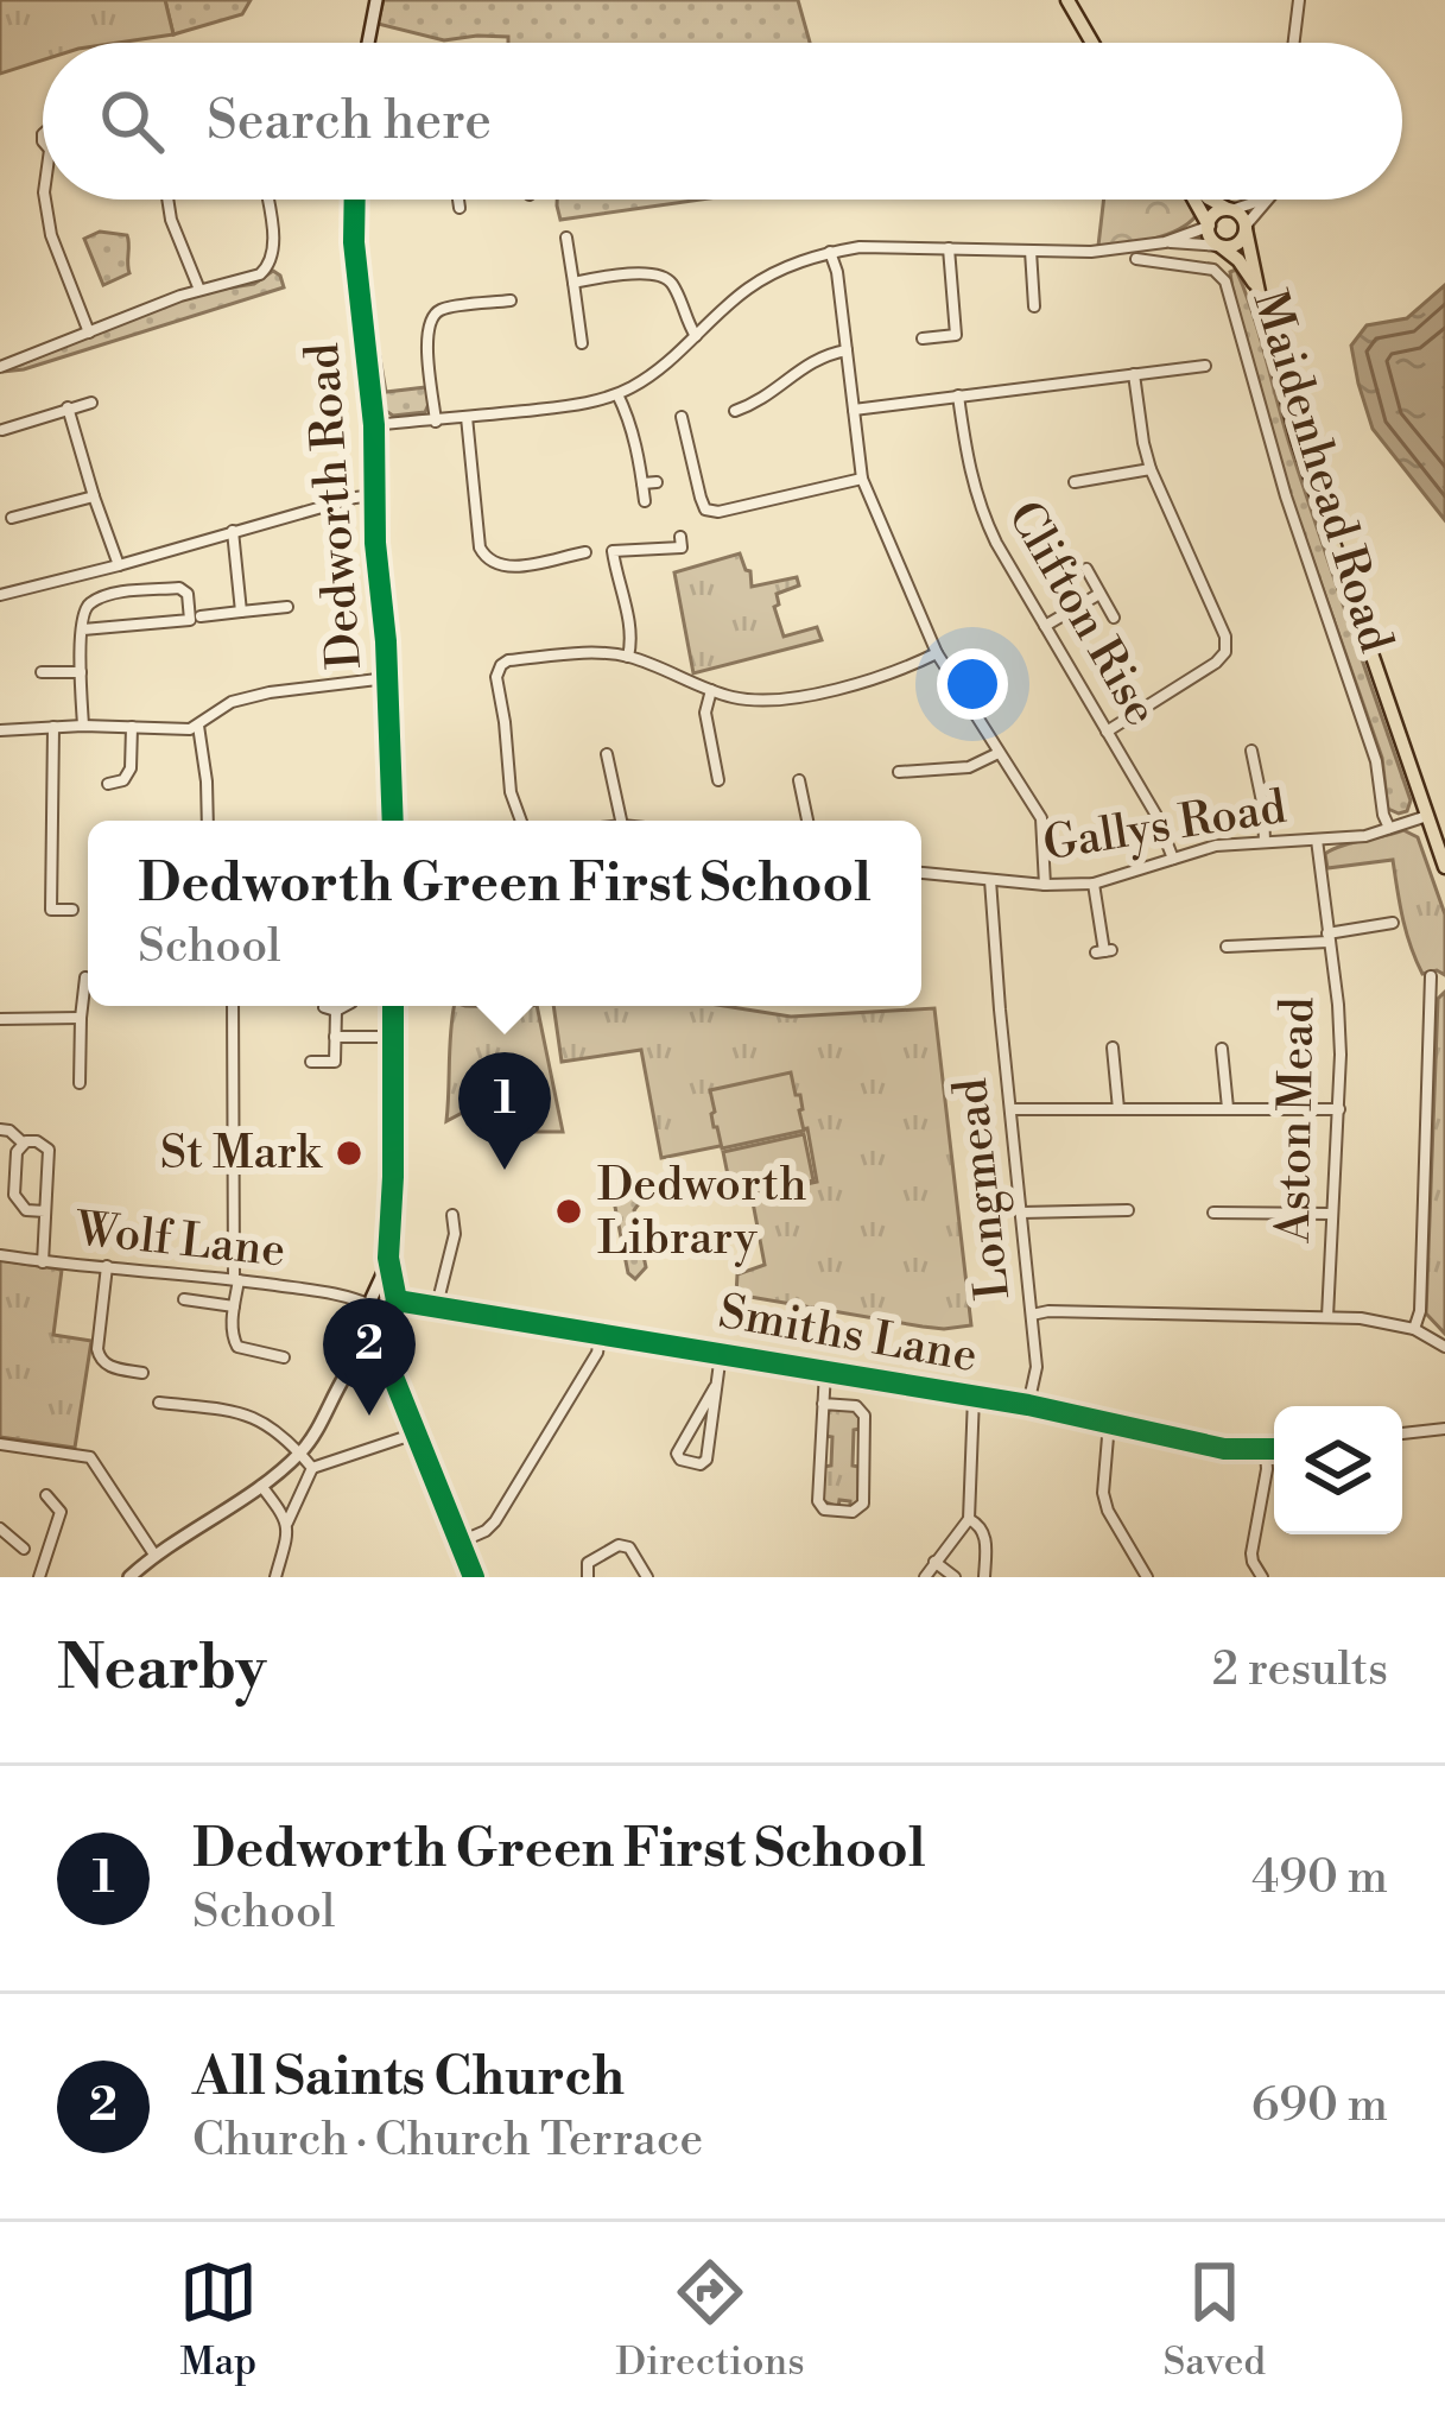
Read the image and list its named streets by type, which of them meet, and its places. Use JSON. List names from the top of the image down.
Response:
{
  "streets": {
    "main road": ["Maidenhead Road", "Dedworth Road"],
    "street": [
      "Clifton Rise",
      "Gallys Road",
      "Aston Mead",
      "Longmead",
      "Wolf Lane",
      "Smiths Lane"
    ]
  },
  "crossings": [
    ["Maidenhead Road", "Gallys Road"],
    ["Clifton Rise", "Gallys Road"],
    ["Gallys Road", "Aston Mead"],
    ["Gallys Road", "Longmead"],
    ["Longmead", "Smiths Lane"]
  ],
  "places": ["St Mark", "Dedworth Library"],
  "page": {
    "search": "Search here",
    "popup": ["Dedworth Green First School", "School"],
    "pins": ["1", "2"],
    "heading": ["Nearby", "2 results"],
    "list": [
      {
        "mark": "1",
        "name": "Dedworth Green First School",
        "note": "School",
        "value": "490 m"
      },
      {
        "mark": "2",
        "name": "All Saints Church",
        "note": "Church · Church Terrace",
        "value": "690 m"
      }
    ],
    "nav": ["Map", "Directions", "Saved"]
  }
}
